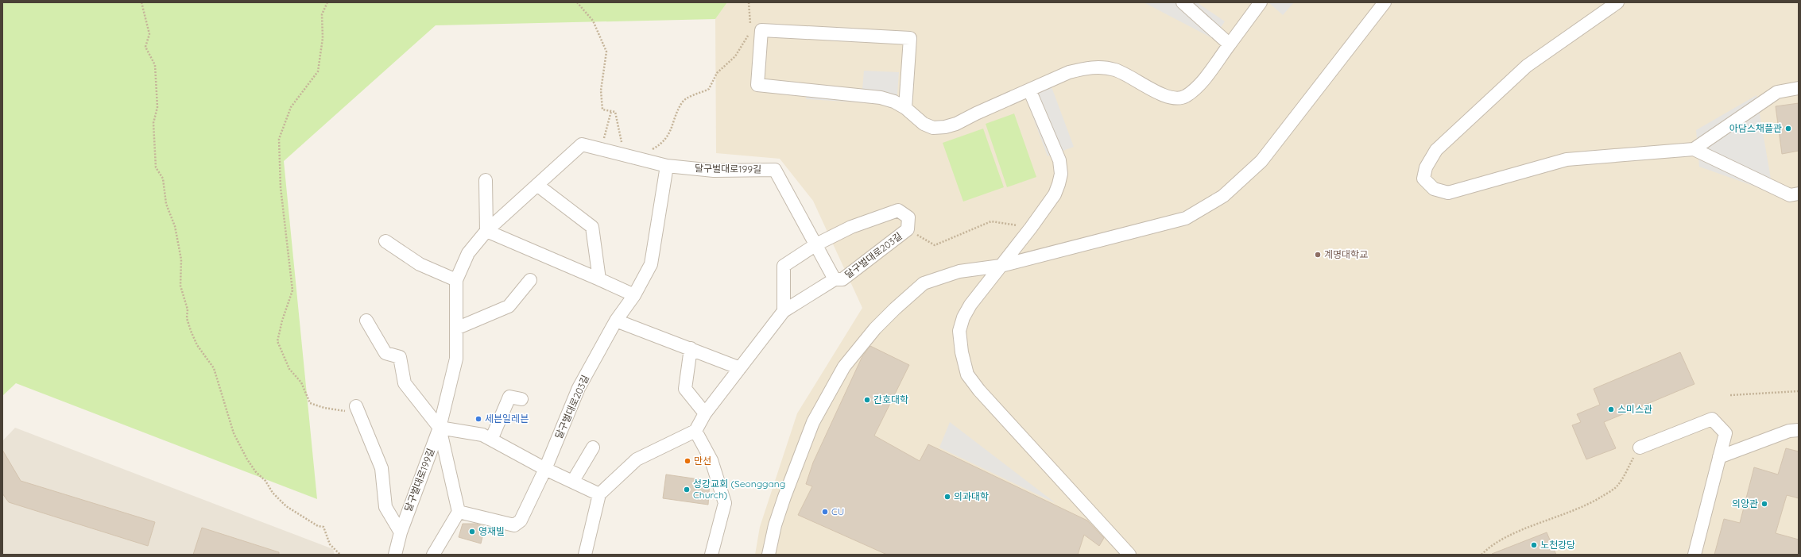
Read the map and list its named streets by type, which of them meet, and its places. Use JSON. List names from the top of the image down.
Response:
{
  "streets": {
    "street": ["달구벌대로199길", "달구벌대로203길"]
  },
  "crossings": [
    ["달구벌대로199길", "달구벌대로203길"]
  ],
  "places": [
    "아담스채플관",
    "계명대학교",
    "간호대학",
    "스미스관",
    "세븐일레븐",
    "만선",
    "성강교회 (Seonggang Church)",
    "의과대학",
    "의양관",
    "CU",
    "영재빌",
    "노천강당"
  ]
}
